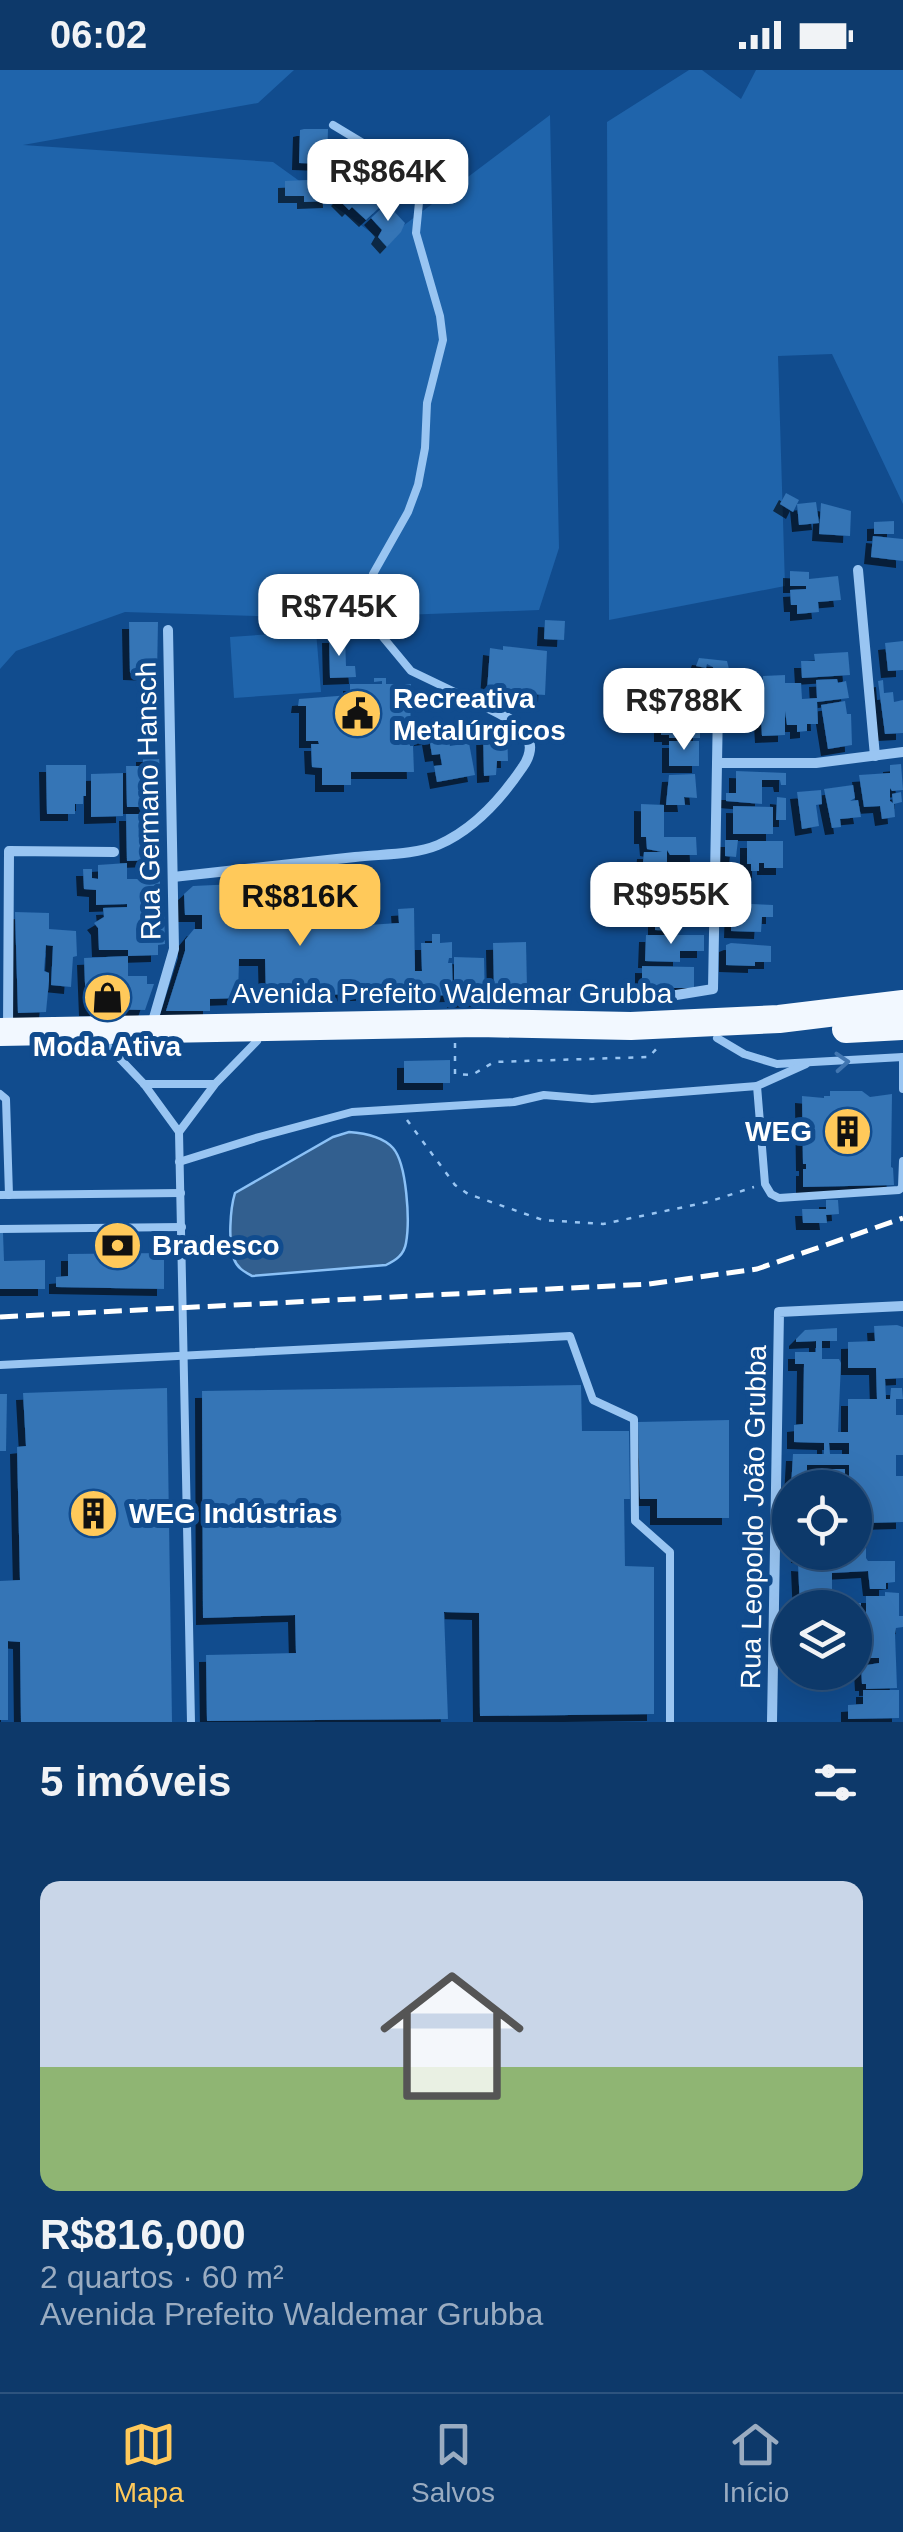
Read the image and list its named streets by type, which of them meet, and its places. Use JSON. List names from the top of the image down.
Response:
{
  "streets": {
    "highway": ["Avenida Prefeito Waldemar Grubba"],
    "street": ["Rua Germano Hansch", "Rua Leopoldo João Grubba"]
  },
  "crossings": [
    ["Rua Germano Hansch", "Avenida Prefeito Waldemar Grubba"]
  ],
  "places": {
    "public building": ["Recreativa Metalúrgicos"],
    "shop": ["Moda Ativa"],
    "building": ["WEG", "WEG Indústrias"],
    "bank": ["Bradesco"]
  },
  "page": {
    "status": "06:02",
    "price": [
      "R$864K",
      "R$745K",
      "R$788K",
      "R$955K",
      "R$816K"
    ],
    "heading": "5 imóveis",
    "list": [
      {
        "name": "R$816,000",
        "note": "2 quartos · 60 m² · Avenida Prefeito Waldemar Grubba"
      }
    ],
    "tabs": ["Mapa", "Salvos", "Início"]
  }
}
